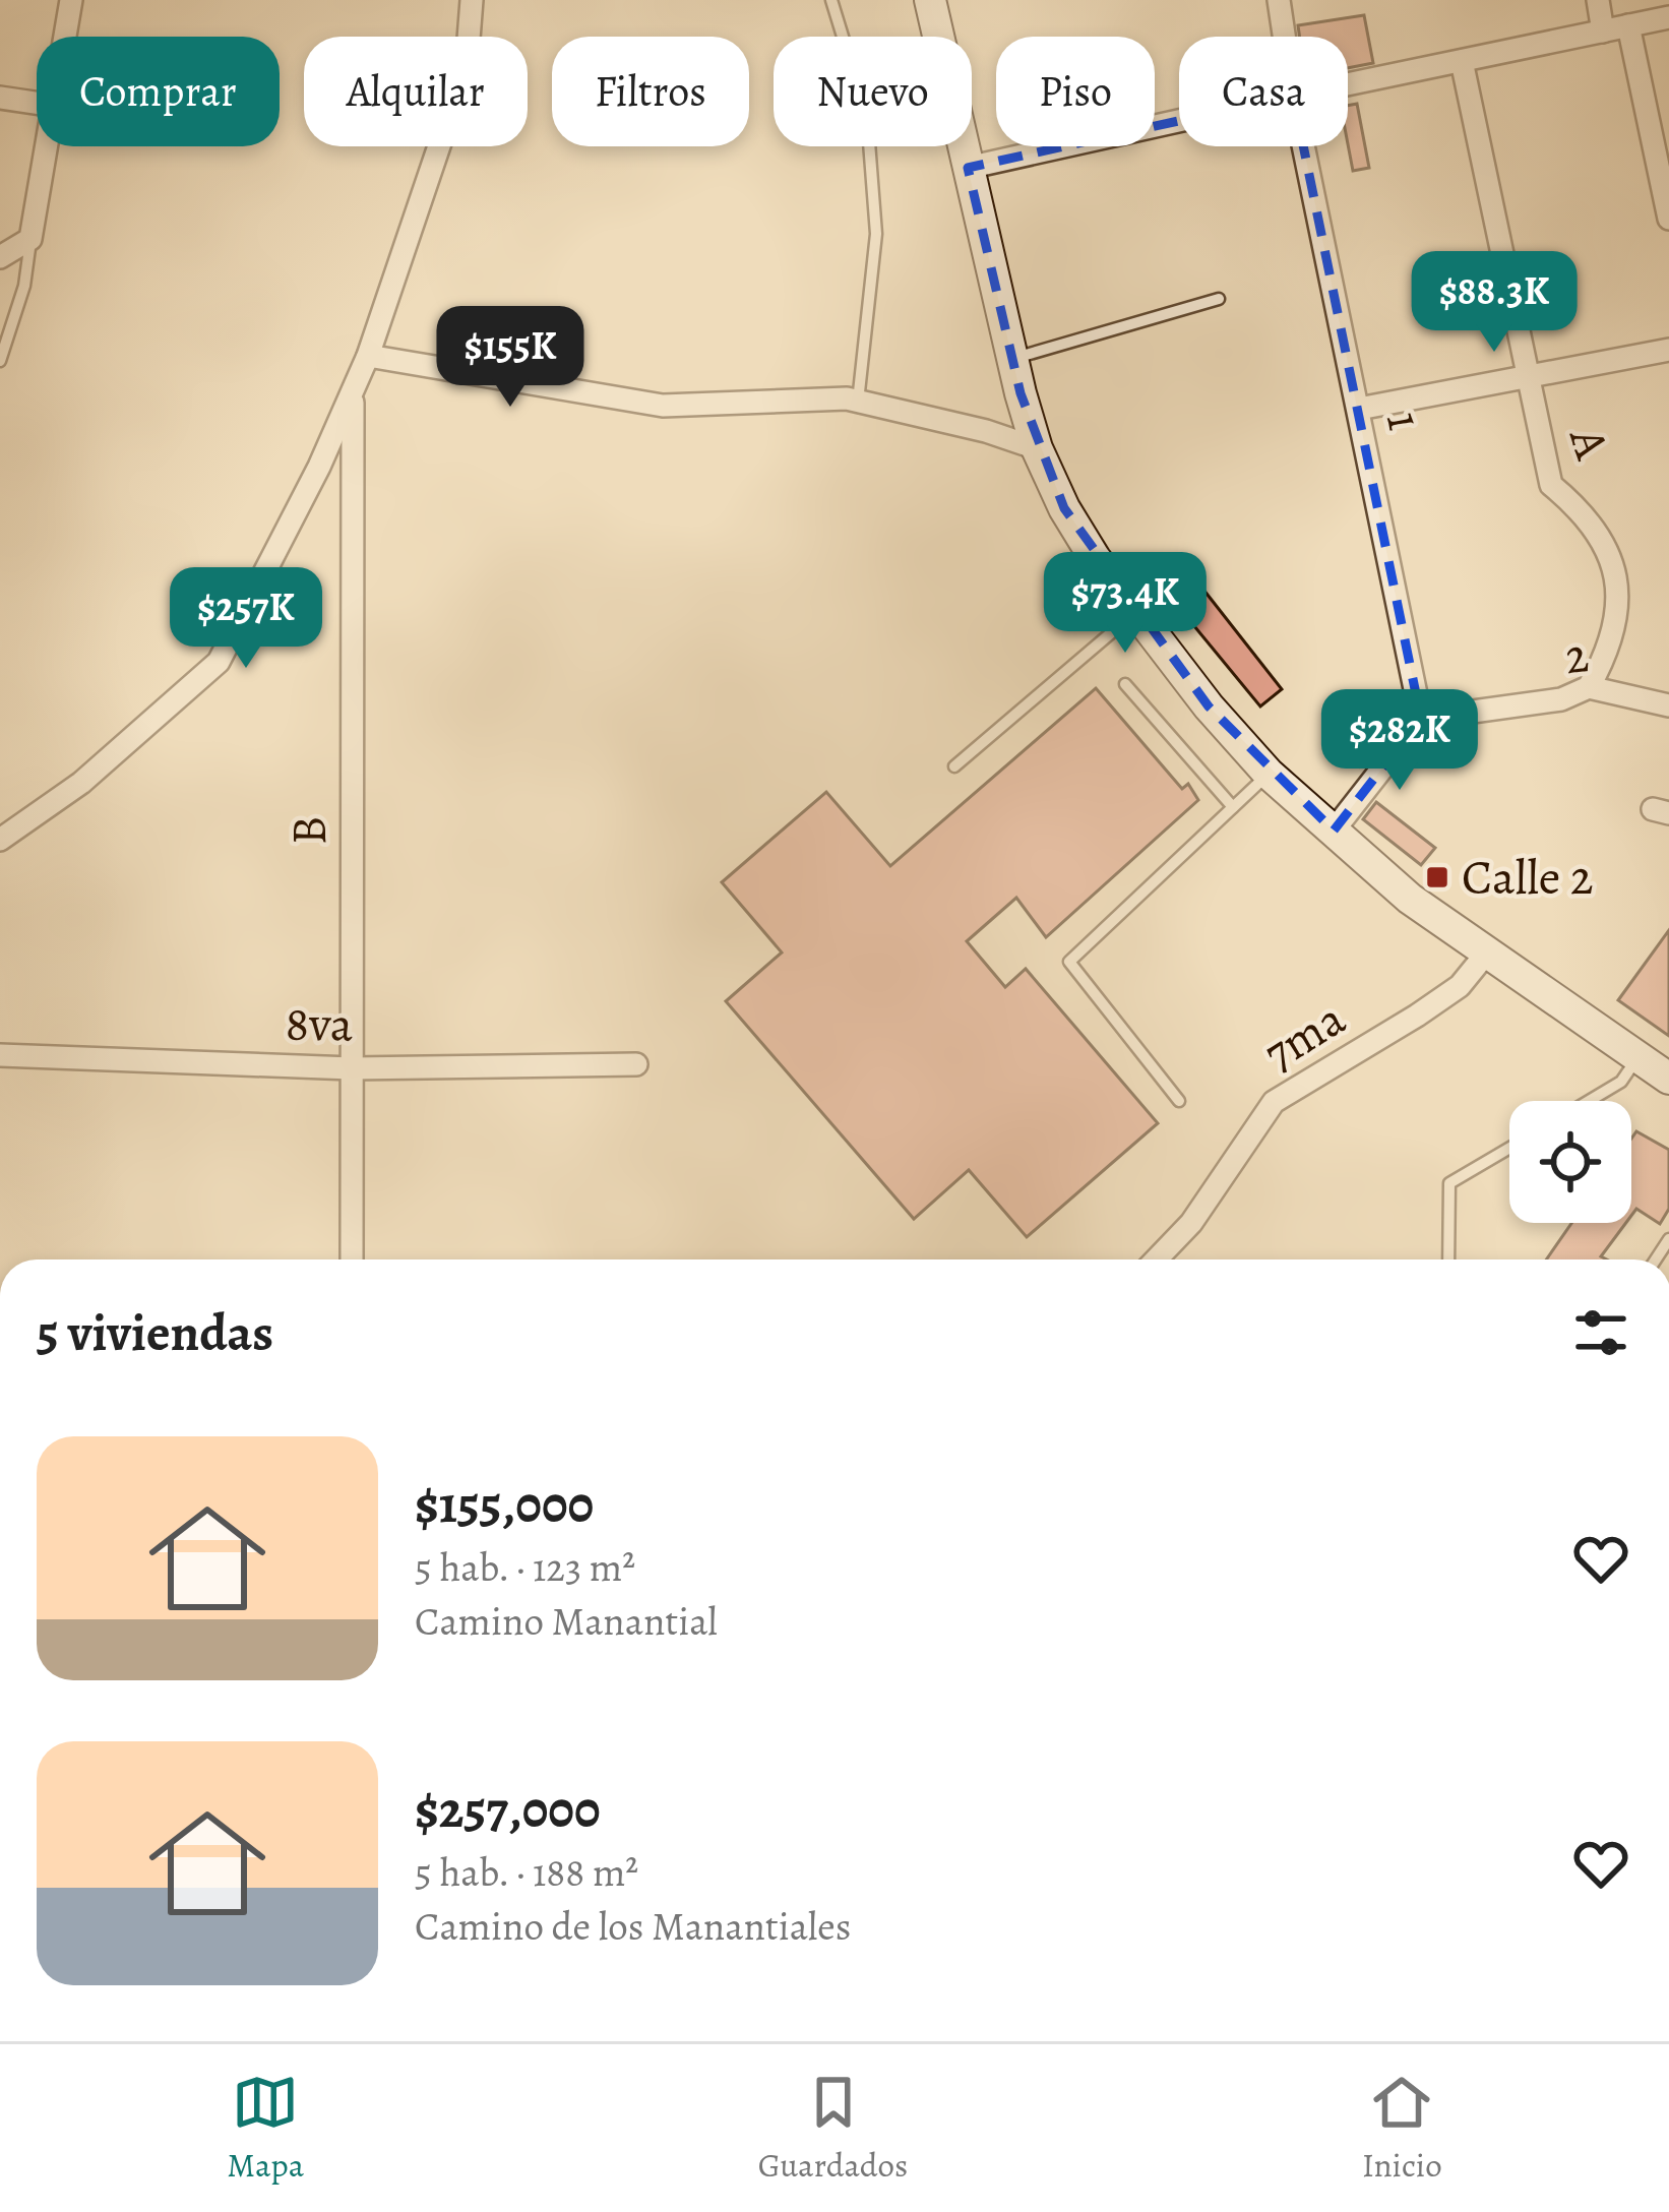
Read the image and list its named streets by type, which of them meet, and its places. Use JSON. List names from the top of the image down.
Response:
{
  "streets": {
    "street": [
      "1",
      "A",
      "2",
      "B",
      "8va",
      "7ma"
    ]
  },
  "crossings": [
    ["1", "2"],
    ["A", "2"],
    ["B", "8va"]
  ],
  "places": {
    "transit": ["Calle 2"]
  },
  "page": {
    "chip": [
      "Comprar",
      "Alquilar",
      "Filtros",
      "Nuevo",
      "Piso",
      "Casa"
    ],
    "price": [
      "$88.3K",
      "$155K",
      "$73.4K",
      "$257K",
      "$282K"
    ],
    "heading": "5 viviendas",
    "list": [
      {
        "name": "$155,000",
        "note": "5 hab. · 123 m² · Camino Manantial"
      },
      {
        "name": "$257,000",
        "note": "5 hab. · 188 m² · Camino de los Manantiales"
      }
    ],
    "tabs": ["Mapa", "Guardados", "Inicio"]
  }
}
